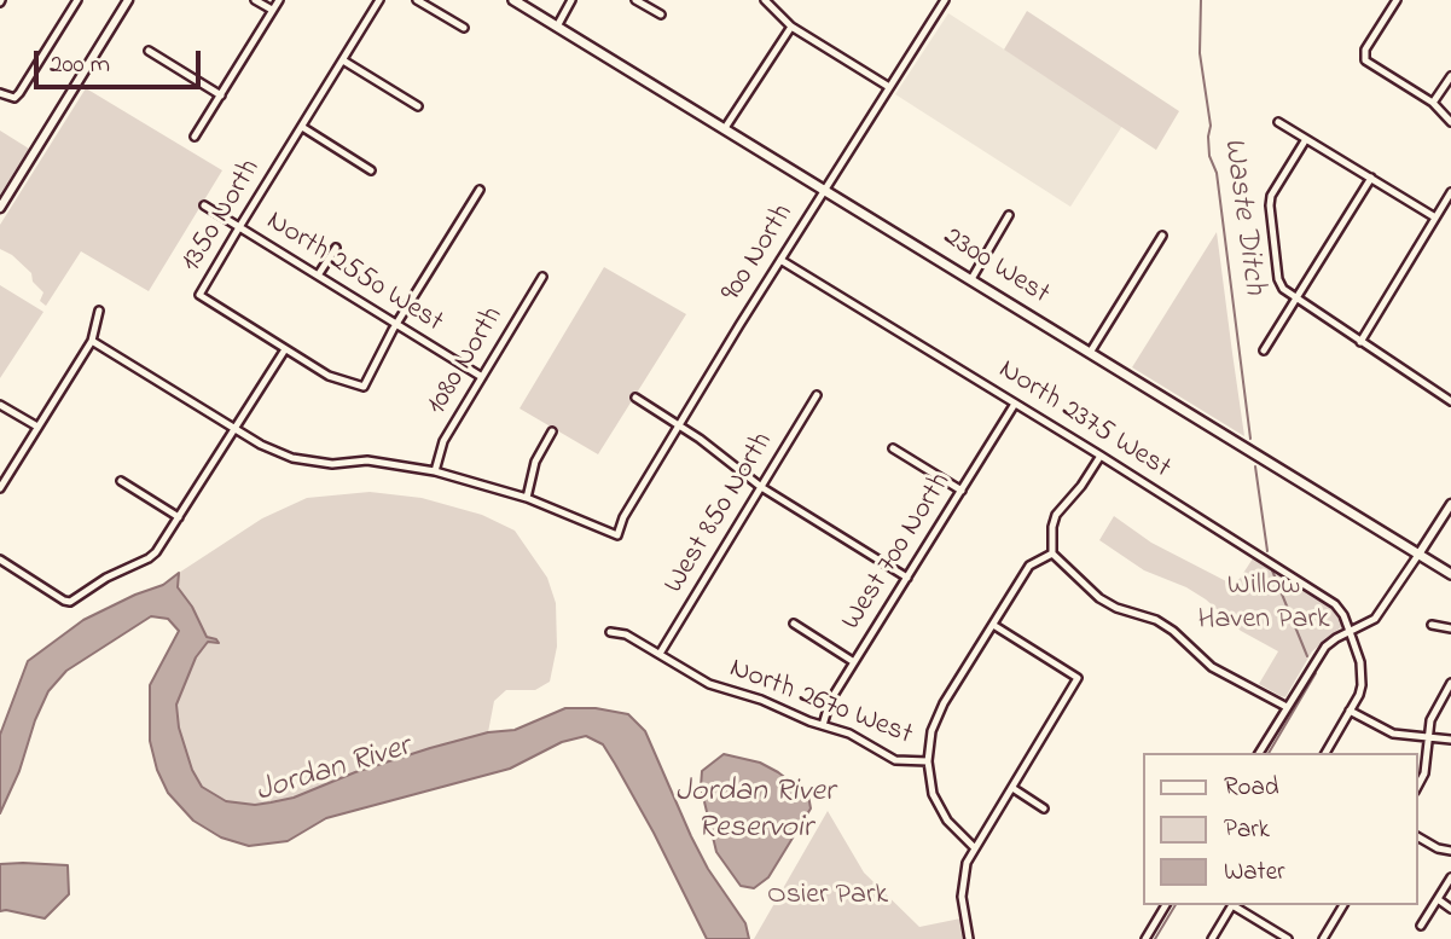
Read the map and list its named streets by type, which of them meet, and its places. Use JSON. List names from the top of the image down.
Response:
{
  "streets": {
    "main road": ["2300 West"],
    "street": [
      "1350 North",
      "900 North",
      "North 2550 West",
      "1080 North",
      "North 2375 West",
      "West 850 North",
      "West 700 North",
      "North 2670 West"
    ]
  },
  "crossings": [
    ["1350 North", "North 2550 West"],
    ["900 North", "2300 West"],
    ["900 North", "North 2375 West"],
    ["North 2550 West", "1080 North"],
    ["North 2375 West", "West 700 North"],
    ["West 850 North", "North 2670 West"],
    ["West 700 North", "North 2670 West"]
  ],
  "water": ["Waste Ditch", "Jordan River", "Jordan River Reservoir"],
  "parks": ["Willow Haven Park", "Osier Park"],
  "legend": ["Road", "Park", "Water"],
  "scale_bar": "200 m"
}
